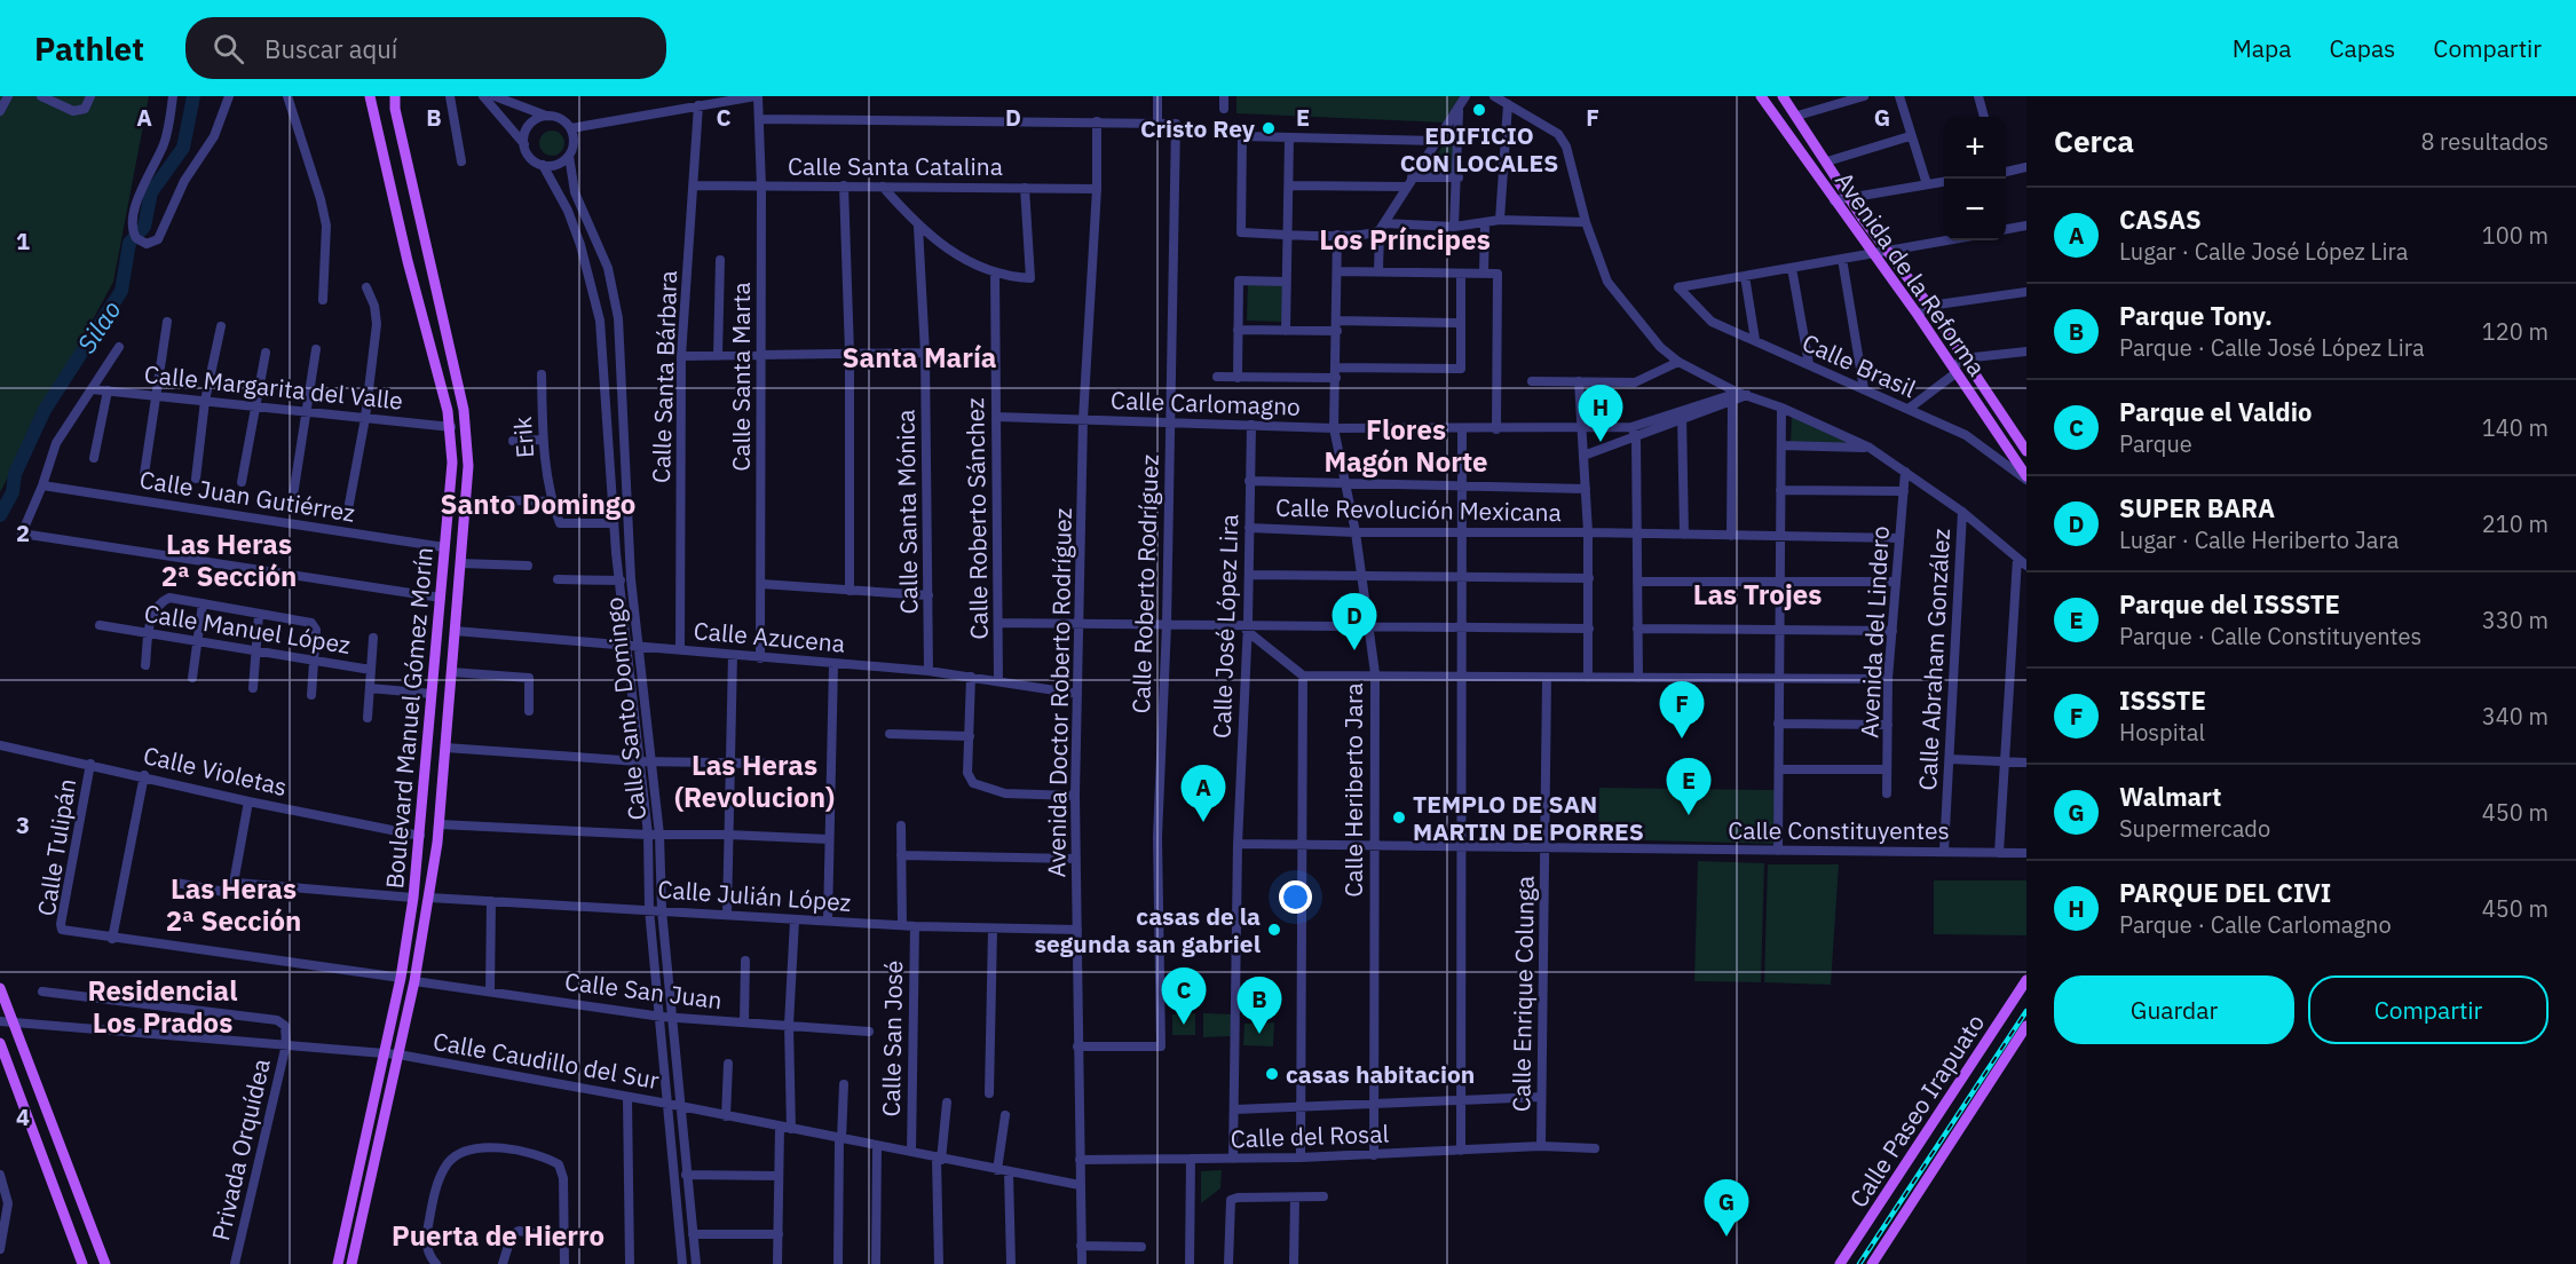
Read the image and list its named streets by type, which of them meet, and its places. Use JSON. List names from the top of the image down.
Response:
{
  "streets": {
    "main road": ["Avenida de la Reforma", "Boulevard Manuel Gómez Morín", "Calle Paseo Irapuato"],
    "street": [
      "Calle Santa Catalina",
      "Calle Brasil",
      "Calle Santa Bárbara",
      "Calle Santa Marta",
      "Calle Margarita del Valle",
      "Calle Carlomagno",
      "Erik",
      "Calle Juan Gutiérrez",
      "Calle Revolución Mexicana",
      "Calle Santa Mónica",
      "Calle Roberto Sánchez",
      "Calle Roberto Rodríguez",
      "Calle José López Lira",
      "Calle Manuel López",
      "Avenida del Lindero",
      "Calle Azucena",
      "Calle Abraham González",
      "Avenida Doctor Roberto Rodríguez",
      "Calle Santo Domingo",
      "Calle Violetas",
      "Calle Heriberto Jara",
      "Calle Constituyentes",
      "Calle Tulipán",
      "Calle Julián López",
      "Calle San Juan",
      "Calle Enrique Colunga",
      "Calle San José",
      "Calle Caudillo del Sur",
      "Calle del Rosal",
      "Privada Orquídea"
    ]
  },
  "crossings": [
    ["Calle Santa Catalina", "Calle Santa Bárbara"],
    ["Calle Santa Catalina", "Calle Santa Marta"],
    ["Calle Santa Catalina", "Avenida Doctor Roberto Rodríguez"],
    ["Avenida de la Reforma", "Calle Brasil"],
    ["Calle Santa Bárbara", "Calle Azucena"],
    ["Calle Santa Marta", "Calle Azucena"],
    ["Calle Margarita del Valle", "Boulevard Manuel Gómez Morín"],
    ["Calle Carlomagno", "Calle Roberto Sánchez"],
    ["Calle Carlomagno", "Calle Roberto Rodríguez"],
    ["Calle Carlomagno", "Calle José López Lira"],
    ["Calle Carlomagno", "Avenida Doctor Roberto Rodríguez"],
    ["Calle Carlomagno", "Calle Heriberto Jara"],
    ["Calle Juan Gutiérrez", "Boulevard Manuel Gómez Morín"],
    ["Calle Revolución Mexicana", "Calle José López Lira"],
    ["Calle Revolución Mexicana", "Avenida del Lindero"],
    ["Calle Revolución Mexicana", "Calle Heriberto Jara"],
    ["Calle Santa Mónica", "Calle Azucena"],
    ["Calle Roberto Sánchez", "Calle Azucena"],
    ["Calle Roberto Rodríguez", "Avenida Doctor Roberto Rodríguez"],
    ["Calle José López Lira", "Calle Constituyentes"],
    ["Calle José López Lira", "Calle del Rosal"],
    ["Calle Azucena", "Avenida Doctor Roberto Rodríguez"],
    ["Calle Azucena", "Calle Santo Domingo"],
    ["Calle Azucena", "Boulevard Manuel Gómez Morín"],
    ["Calle Abraham González", "Calle Constituyentes"],
    ["Avenida Doctor Roberto Rodríguez", "Calle Julián López"],
    ["Avenida Doctor Roberto Rodríguez", "Calle Caudillo del Sur"],
    ["Avenida Doctor Roberto Rodríguez", "Calle del Rosal"],
    ["Calle Santo Domingo", "Calle Julián López"],
    ["Calle Santo Domingo", "Calle San Juan"],
    ["Calle Santo Domingo", "Calle Caudillo del Sur"],
    ["Boulevard Manuel Gómez Morín", "Calle Violetas"],
    ["Boulevard Manuel Gómez Morín", "Calle Tulipán"],
    ["Boulevard Manuel Gómez Morín", "Calle Julián López"],
    ["Boulevard Manuel Gómez Morín", "Calle San Juan"],
    ["Boulevard Manuel Gómez Morín", "Calle Caudillo del Sur"],
    ["Calle Violetas", "Calle Tulipán"],
    ["Calle Heriberto Jara", "Calle Constituyentes"],
    ["Calle Heriberto Jara", "Calle del Rosal"],
    ["Calle Constituyentes", "Calle Enrique Colunga"],
    ["Calle Julián López", "Calle San José"],
    ["Calle Enrique Colunga", "Calle del Rosal"],
    ["Calle San José", "Calle Caudillo del Sur"],
    ["Calle Caudillo del Sur", "Privada Orquídea"]
  ],
  "districts": [
    "Los Príncipes",
    "Santa María",
    "Flores Magón Norte",
    "Santo Domingo",
    "Las Heras 2ª Sección",
    "Las Trojes",
    "Las Heras (Revolucion)",
    "Las Heras 2ª Sección",
    "Residencial Los Prados",
    "Puerta de Hierro"
  ],
  "water": ["Silao"],
  "places": [
    "EDIFICIO CON LOCALES",
    "Cristo Rey",
    "TEMPLO DE SAN MARTIN DE PORRES",
    "casas de la segunda san gabriel",
    "casas habitacion"
  ],
  "page": {
    "header": "Pathlet",
    "search": "Buscar aquí",
    "nav": ["Mapa", "Capas", "Compartir"],
    "heading": ["Cerca", "8 resultados"],
    "map_buttons": ["+", "−"],
    "list": [
      {
        "mark": "A",
        "name": "CASAS",
        "note": "Lugar · Calle José López Lira",
        "value": "100 m"
      },
      {
        "mark": "B",
        "name": "Parque Tony.",
        "note": "Parque · Calle José López Lira",
        "value": "120 m"
      },
      {
        "mark": "C",
        "name": "Parque el Valdio",
        "note": "Parque",
        "value": "140 m"
      },
      {
        "mark": "D",
        "name": "SUPER BARA",
        "note": "Lugar · Calle Heriberto Jara",
        "value": "210 m"
      },
      {
        "mark": "E",
        "name": "Parque del ISSSTE",
        "note": "Parque · Calle Constituyentes",
        "value": "330 m"
      },
      {
        "mark": "F",
        "name": "ISSSTE",
        "note": "Hospital",
        "value": "340 m"
      },
      {
        "mark": "G",
        "name": "Walmart",
        "note": "Supermercado",
        "value": "450 m"
      },
      {
        "mark": "H",
        "name": "PARQUE DEL CIVI",
        "note": "Parque · Calle Carlomagno",
        "value": "450 m"
      }
    ],
    "pins": [
      "H",
      "D",
      "F",
      "E",
      "A",
      "C",
      "B",
      "G"
    ],
    "buttons": ["Guardar", "Compartir"]
  },
  "grid": {
    "columns": [
      "A",
      "B",
      "C",
      "D",
      "E",
      "F",
      "G"
    ],
    "rows": [
      "1",
      "2",
      "3",
      "4"
    ]
  }
}
